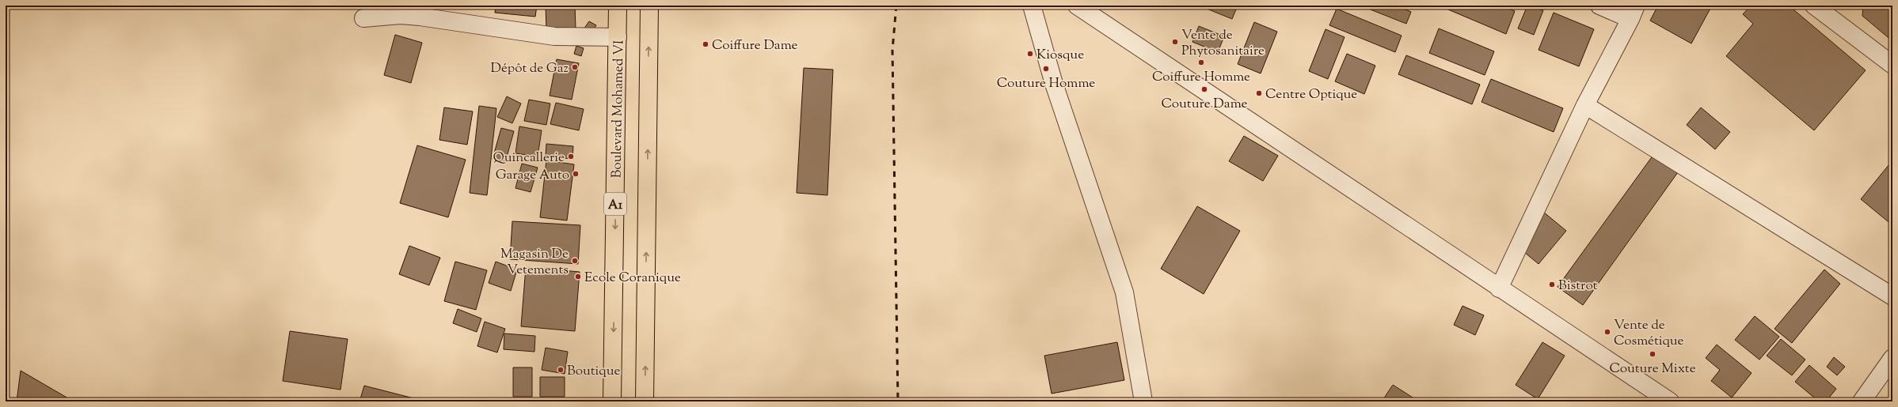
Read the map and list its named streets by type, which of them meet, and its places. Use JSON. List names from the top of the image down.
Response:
{
  "streets": {
    "main road": ["Boulevard Mohamed VI", "A1"]
  },
  "places": [
    "Vente de Phytosanitaire",
    "Coiffure Dame",
    "Kiosque",
    "Coiffure Homme",
    "Dépôt de Gaz",
    "Couture Homme",
    "Couture Dame",
    "Centre Optique",
    "Quincallerie",
    "Garage Auto",
    "Magasin De Vetements",
    "Ecole Coranique",
    "Bistrot",
    "Vente de Cosmétique",
    "Couture Mixte",
    "Boutique"
  ]
}
